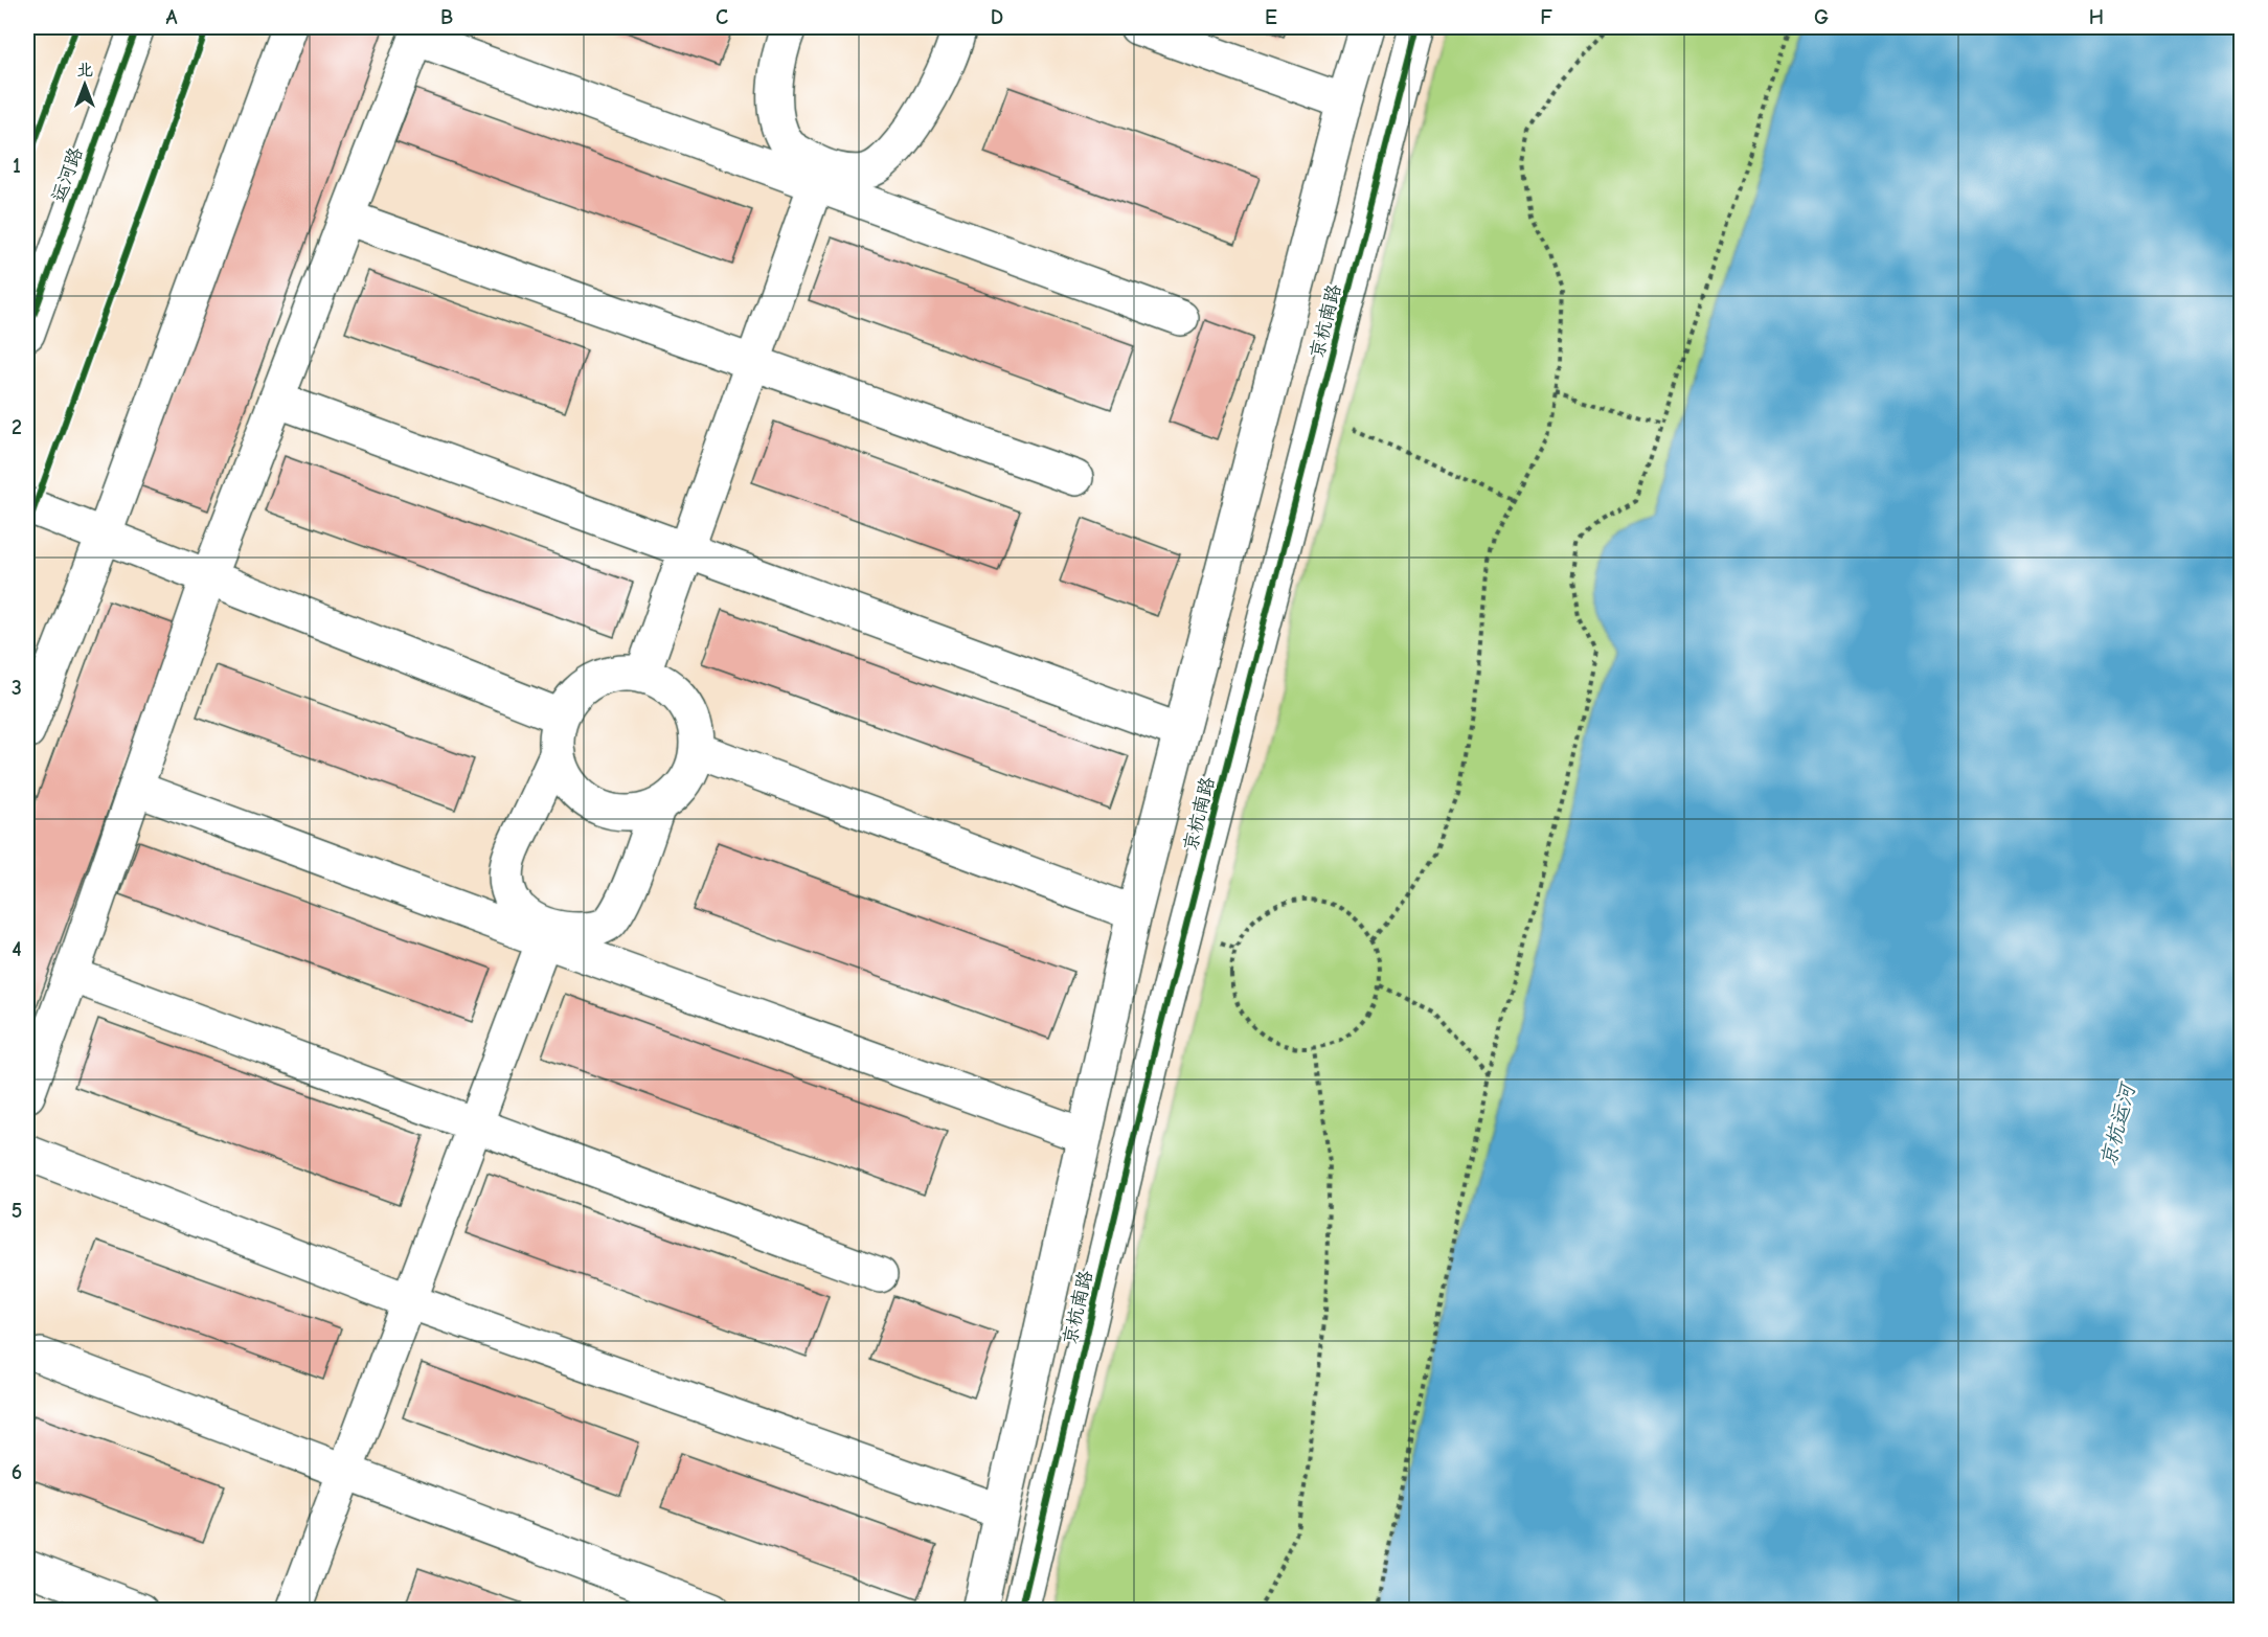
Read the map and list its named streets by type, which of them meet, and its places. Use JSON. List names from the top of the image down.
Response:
{
  "streets": {
    "street": ["运河路", "京杭南路"]
  },
  "water": ["京杭运河"],
  "north": "top",
  "grid": {
    "columns": [
      "A",
      "B",
      "C",
      "D",
      "E",
      "F",
      "G",
      "H"
    ],
    "rows": [
      "1",
      "2",
      "3",
      "4",
      "5",
      "6"
    ]
  }
}
